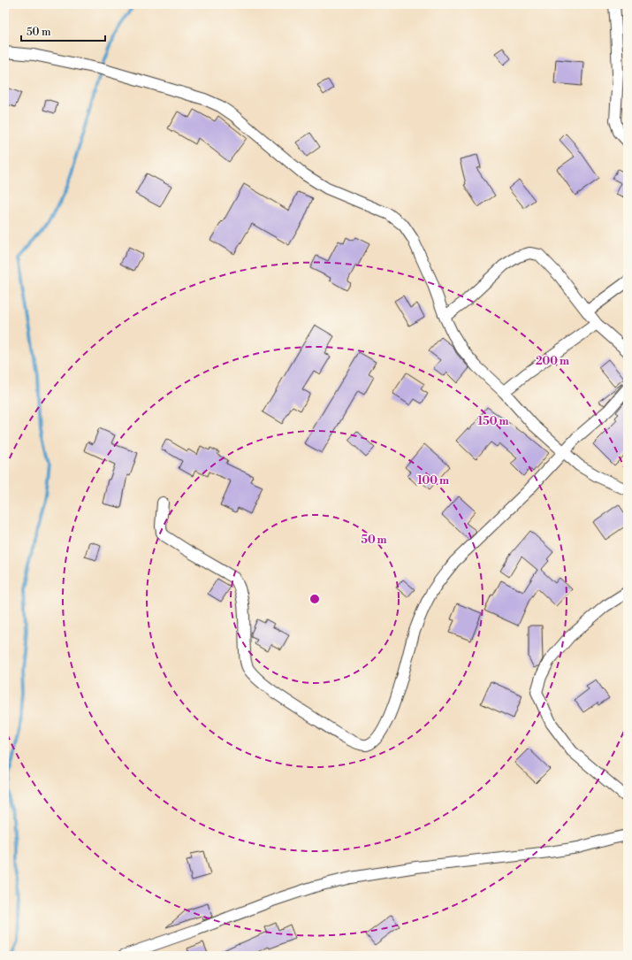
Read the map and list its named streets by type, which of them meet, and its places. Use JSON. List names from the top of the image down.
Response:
{
  "scale_bar": "50 m",
  "rings": [
    "200 m",
    "150 m",
    "100 m",
    "50 m"
  ]
}
